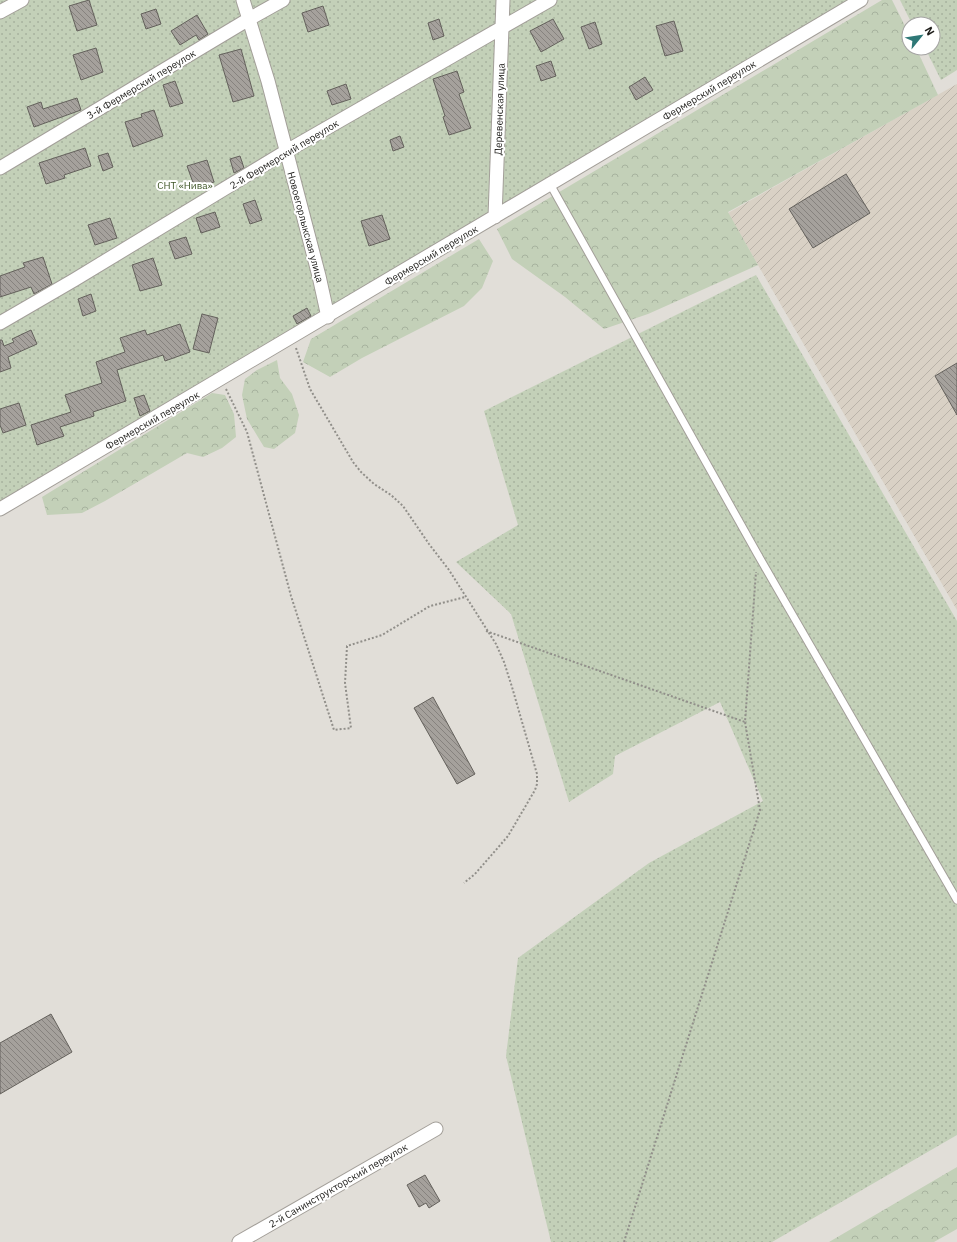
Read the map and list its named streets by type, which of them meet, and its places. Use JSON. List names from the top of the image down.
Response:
{
  "streets": {
    "street": [
      "3-й Фермерский переулок",
      "Фермерский переулок",
      "Деревенская улица",
      "2-й Фермерский переулок",
      "Новоегорлыкская улица",
      "2-й Санинструкторский переулок"
    ]
  },
  "crossings": [
    ["3-й Фермерский переулок", "Новоегорлыкская улица"],
    ["Фермерский переулок", "Деревенская улица"],
    ["Фермерский переулок", "Новоегорлыкская улица"],
    ["Деревенская улица", "2-й Фермерский переулок"],
    ["2-й Фермерский переулок", "Новоегорлыкская улица"]
  ],
  "parks": ["СНТ «Нива»"],
  "north": "top right"
}
